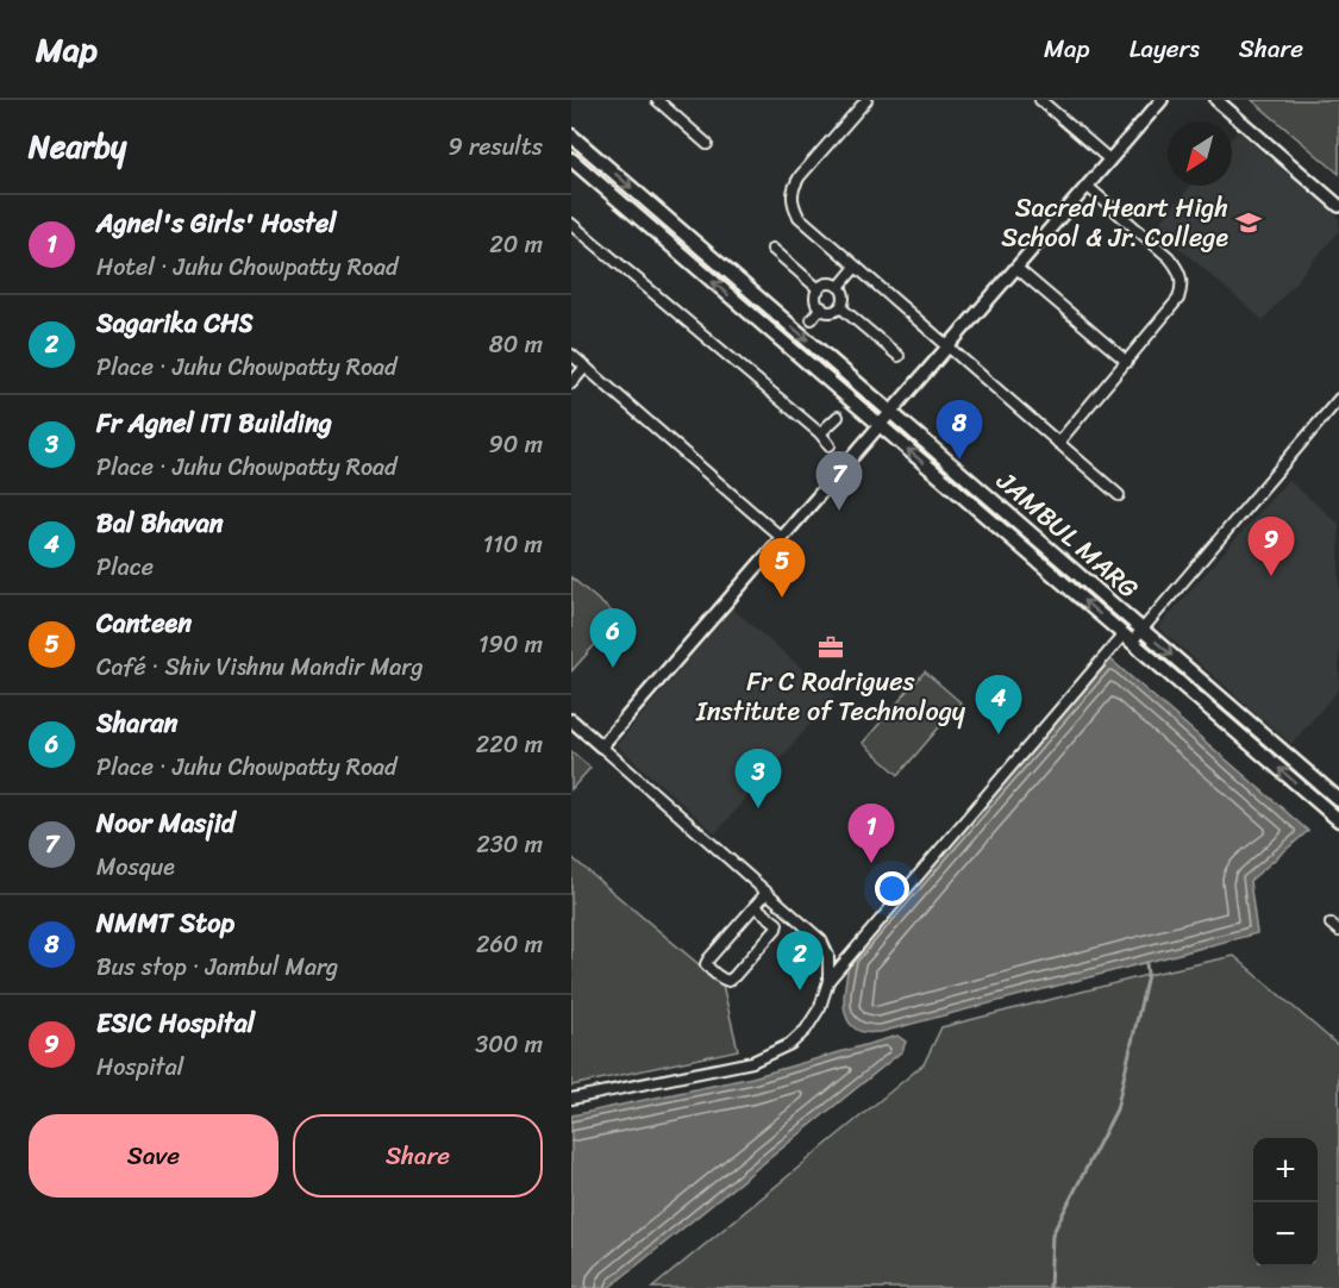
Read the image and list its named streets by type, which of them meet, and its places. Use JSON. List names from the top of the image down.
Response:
{
  "streets": {
    "main road": ["JAMBUL MARG"]
  },
  "places": {
    "school or university": ["Sacred Heart High School & Jr. College"],
    "office": ["Fr C Rodrigues Institute of Technology"]
  },
  "north": "bottom left",
  "page": {
    "header": "Map",
    "nav": ["Map", "Layers", "Share"],
    "heading": ["Nearby", "9 results"],
    "list": [
      {
        "mark": "1",
        "name": "Agnel's Girls' Hostel",
        "note": "Hotel · Juhu Chowpatty Road",
        "value": "20 m"
      },
      {
        "mark": "2",
        "name": "Sagarika CHS",
        "note": "Place · Juhu Chowpatty Road",
        "value": "80 m"
      },
      {
        "mark": "3",
        "name": "Fr Agnel ITI Building",
        "note": "Place · Juhu Chowpatty Road",
        "value": "90 m"
      },
      {
        "mark": "4",
        "name": "Bal Bhavan",
        "note": "Place",
        "value": "110 m"
      },
      {
        "mark": "5",
        "name": "Canteen",
        "note": "Café · Shiv Vishnu Mandir Marg",
        "value": "190 m"
      },
      {
        "mark": "6",
        "name": "Sharan",
        "note": "Place · Juhu Chowpatty Road",
        "value": "220 m"
      },
      {
        "mark": "7",
        "name": "Noor Masjid",
        "note": "Mosque",
        "value": "230 m"
      },
      {
        "mark": "8",
        "name": "NMMT Stop",
        "note": "Bus stop · Jambul Marg",
        "value": "260 m"
      },
      {
        "mark": "9",
        "name": "ESIC Hospital",
        "note": "Hospital",
        "value": "300 m"
      }
    ],
    "pins": [
      "8",
      "7",
      "9",
      "5",
      "6",
      "4",
      "3",
      "1",
      "2"
    ],
    "buttons": ["Save", "Share"],
    "map_buttons": ["+", "−"]
  }
}
